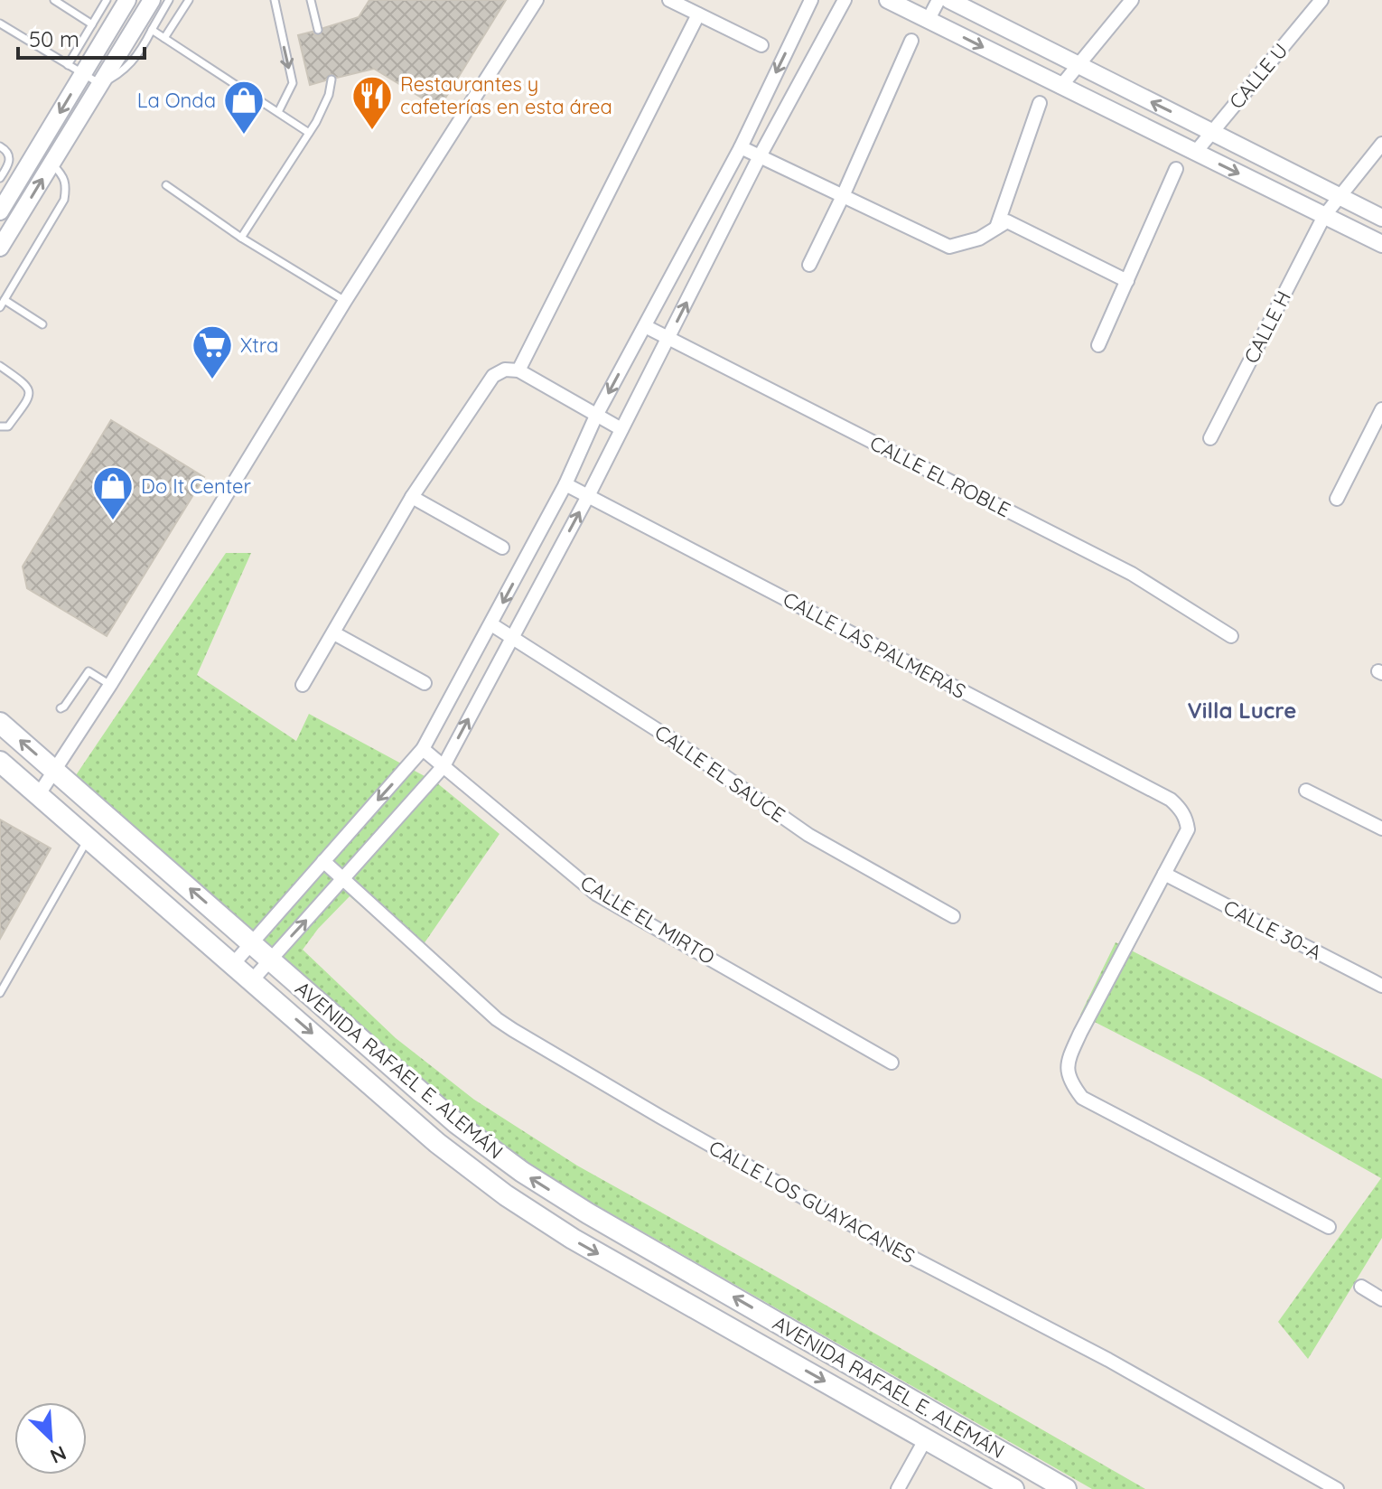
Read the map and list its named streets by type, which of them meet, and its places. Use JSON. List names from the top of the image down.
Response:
{
  "streets": {
    "main road": ["AVENIDA RAFAEL E. ALEMÁN"],
    "street": [
      "CALLE U",
      "CALLE H",
      "CALLE EL ROBLE",
      "CALLE LAS PALMERAS",
      "CALLE EL SAUCE",
      "CALLE EL MIRTO",
      "CALLE 30-A",
      "CALLE LOS GUAYACANES"
    ]
  },
  "crossings": [
    ["CALLE LAS PALMERAS", "CALLE 30-A"]
  ],
  "districts": ["Villa Lucre"],
  "places": {
    "restaurant": ["Restaurantes y cafeterías en esta área"],
    "shop": ["La Onda", "Do It Center"],
    "supermarket": ["Xtra"]
  },
  "scale_bar": "50 m",
  "north": "bottom right"
}
